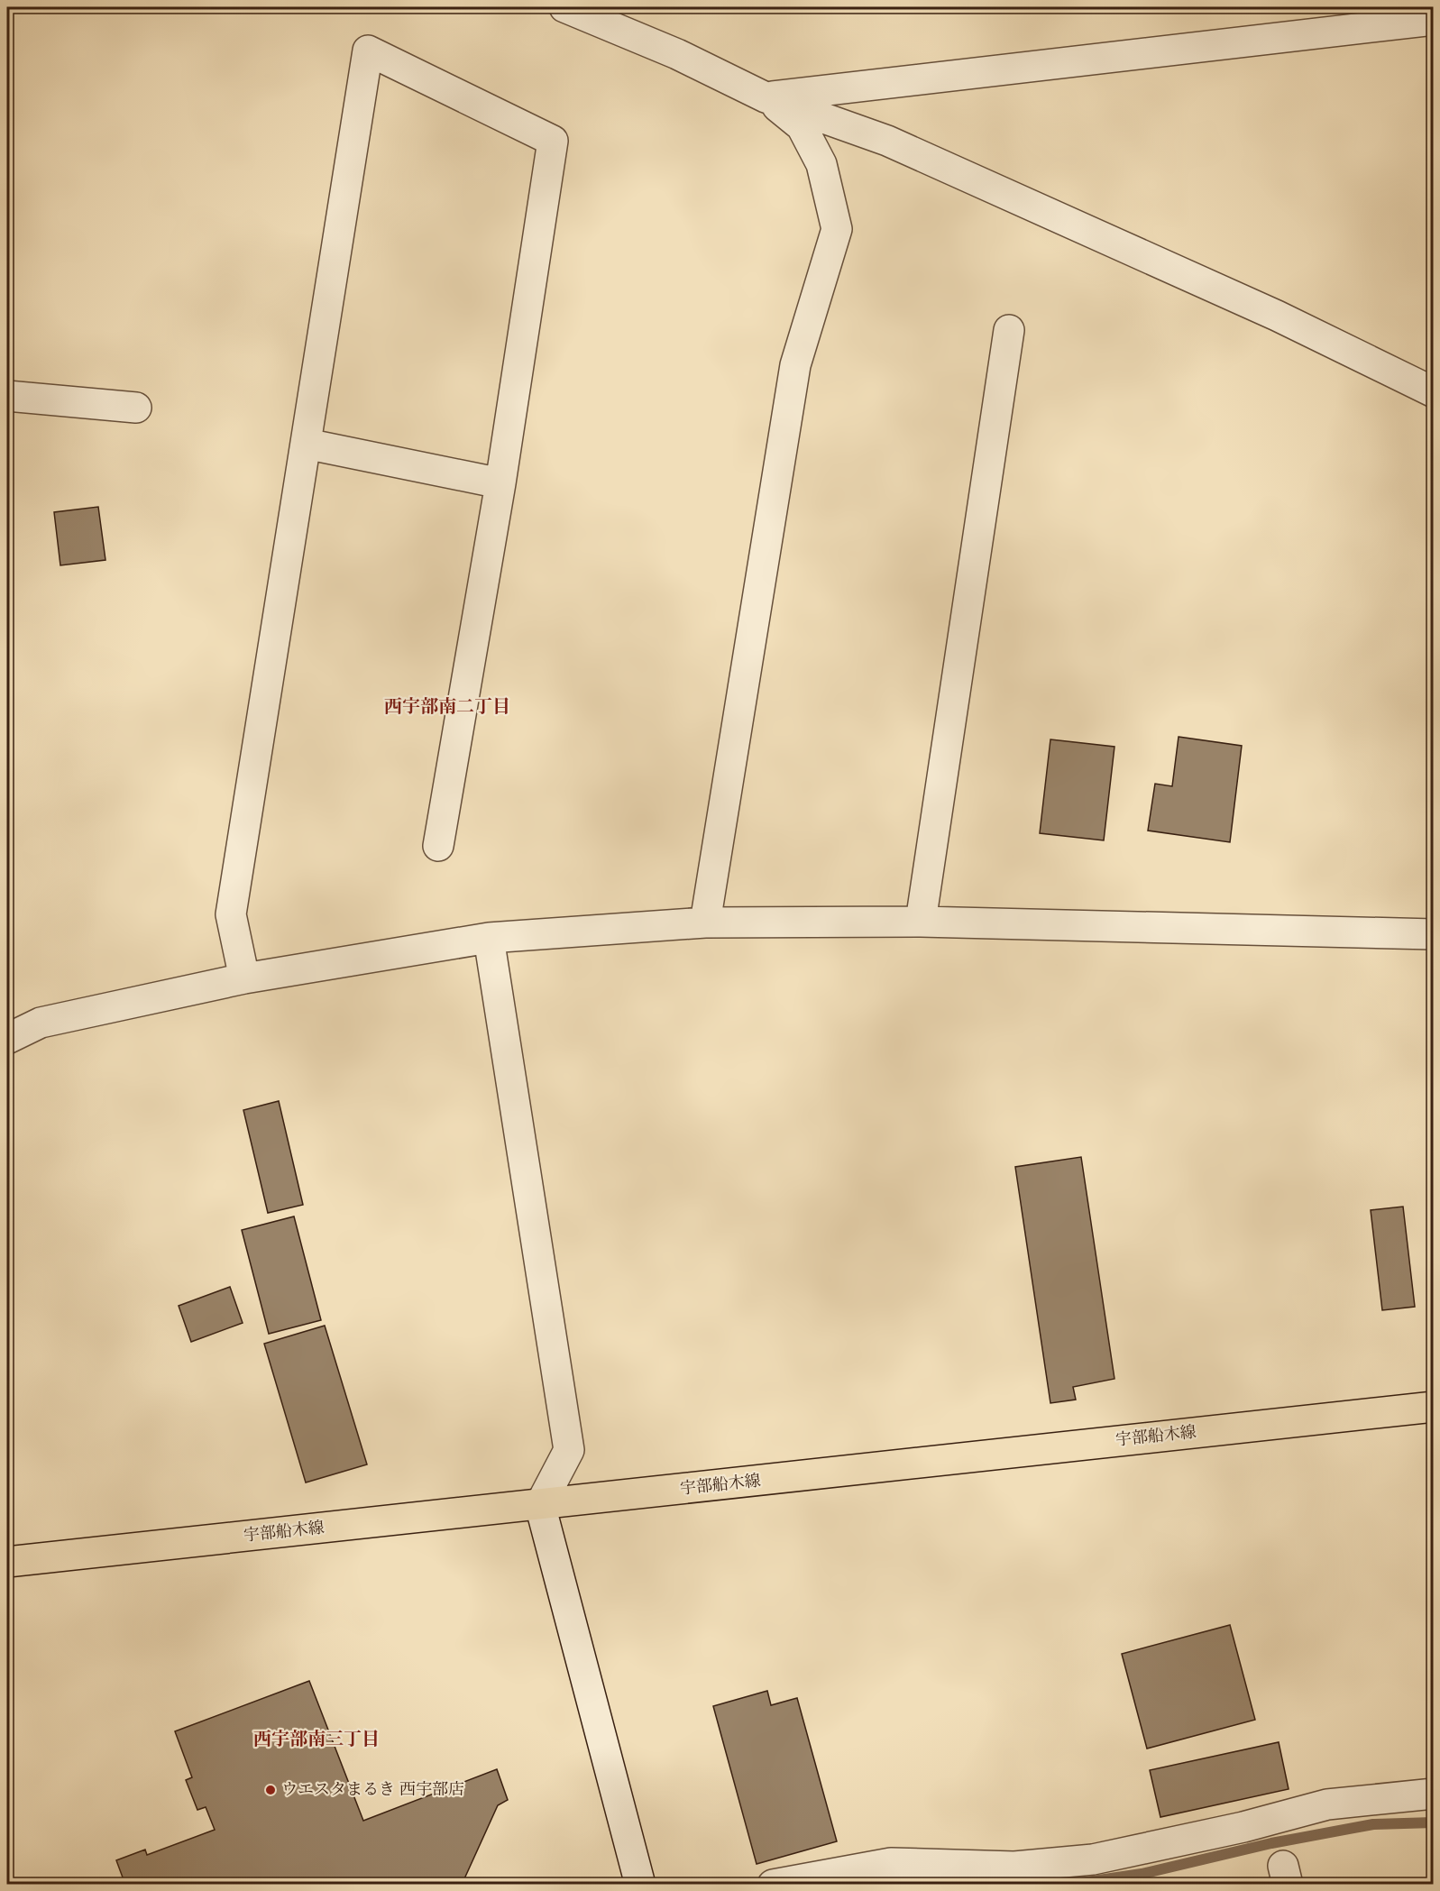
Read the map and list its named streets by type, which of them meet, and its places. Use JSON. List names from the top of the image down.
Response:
{
  "streets": {
    "main road": ["宇部船木線"]
  },
  "districts": ["西宇部南二丁目", "西宇部南三丁目"],
  "places": ["ウエスタまるき 西宇部店"]
}
